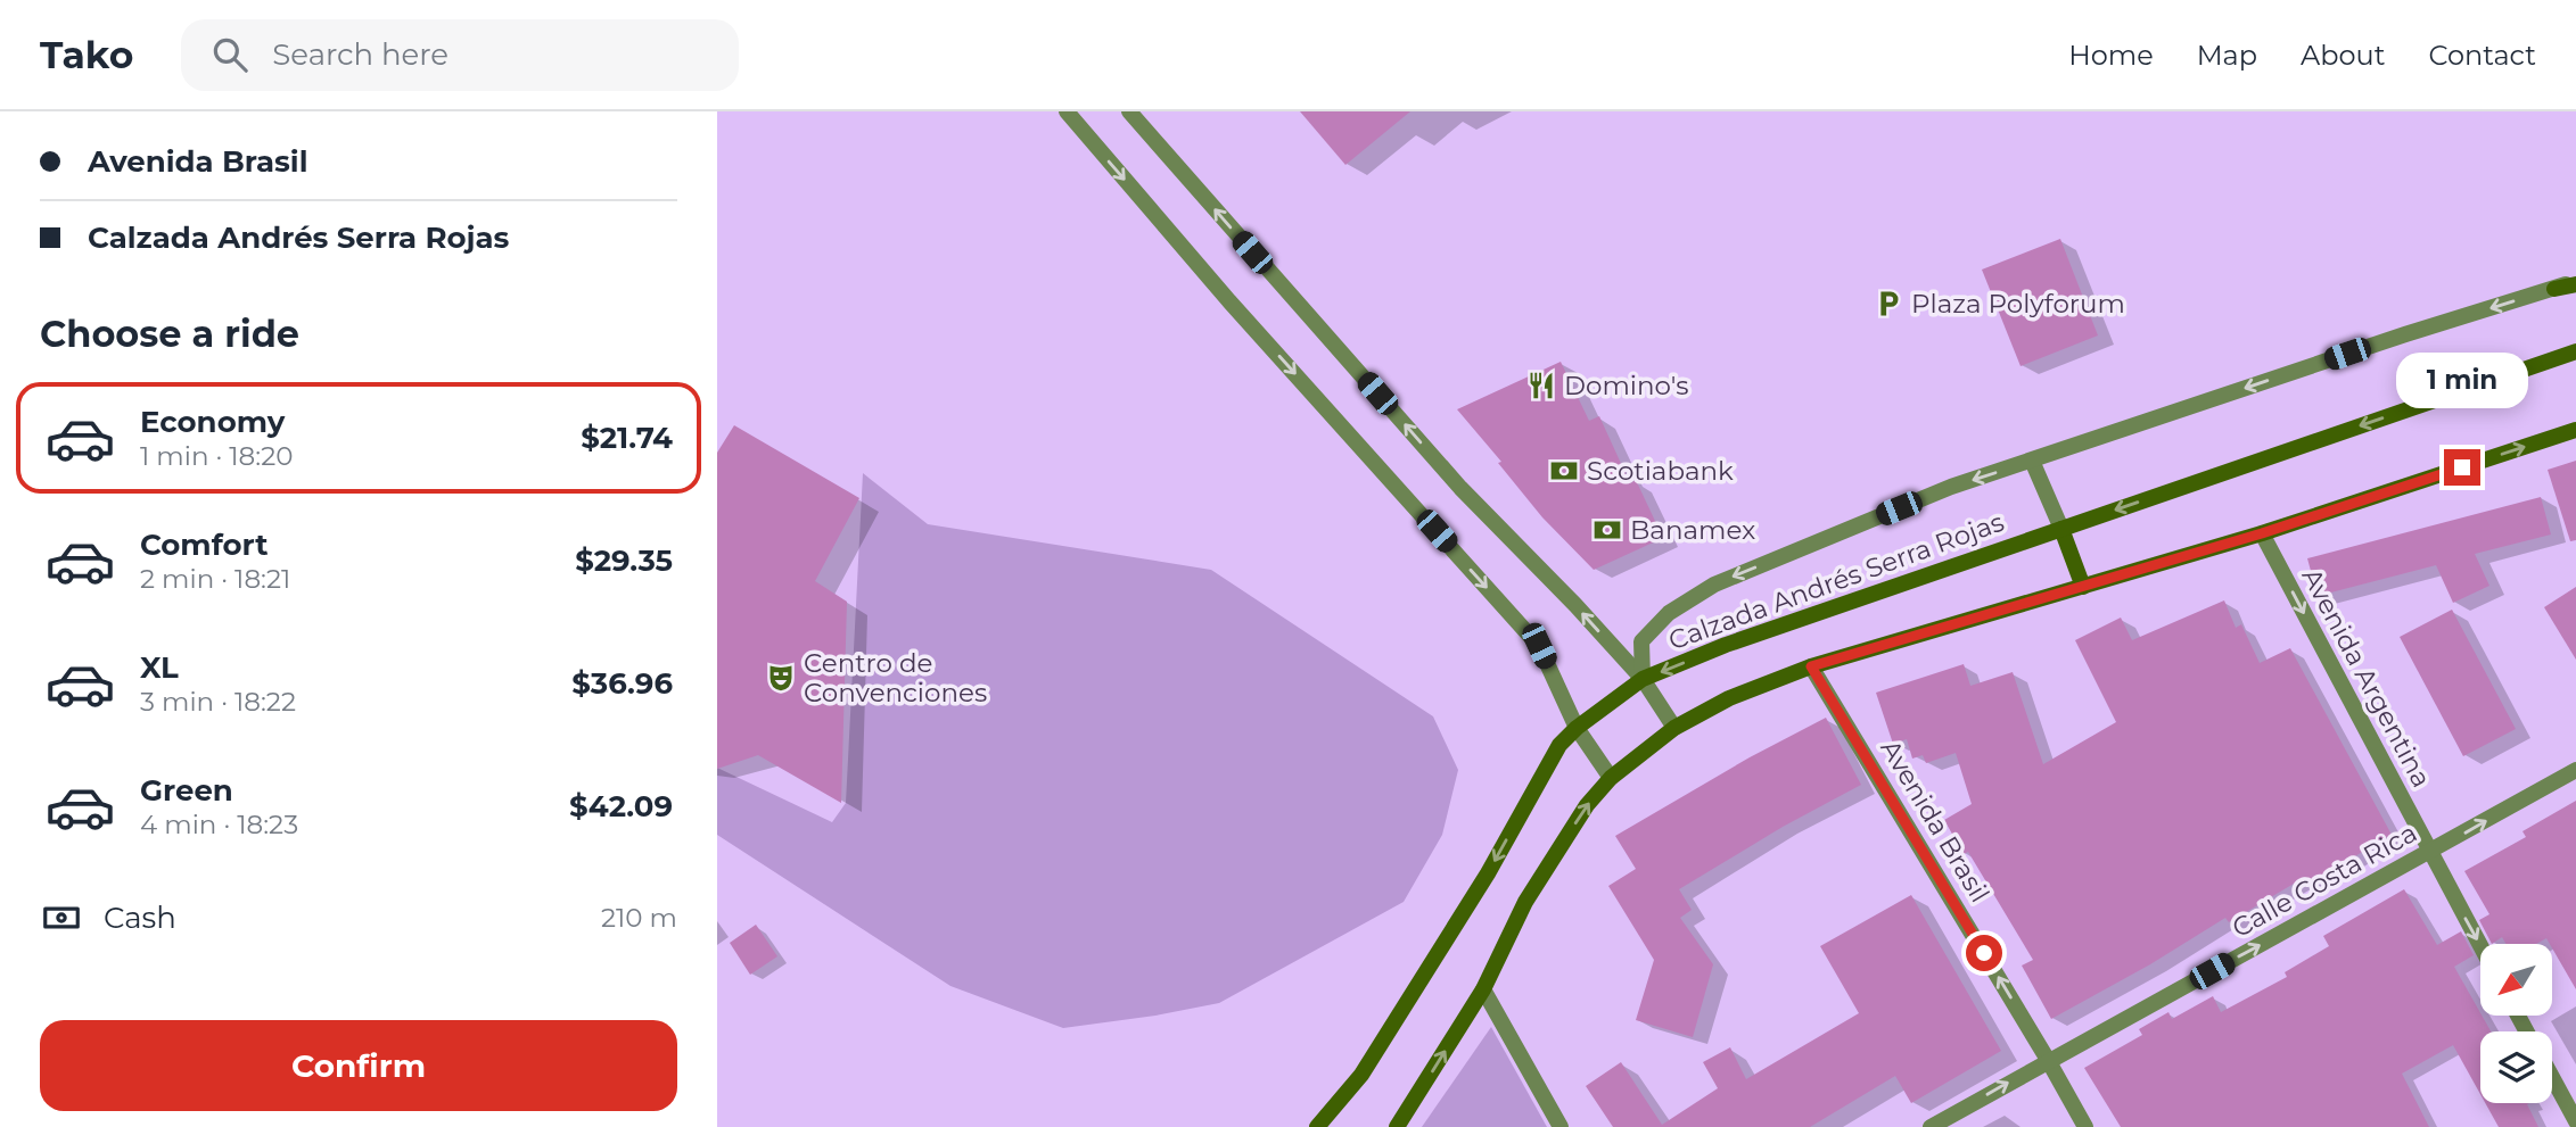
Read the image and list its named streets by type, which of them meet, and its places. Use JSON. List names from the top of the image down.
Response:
{
  "streets": {
    "main road": ["Calzada Andrés Serra Rojas"],
    "street": ["Avenida Argentina", "Avenida Brasil", "Calle Costa Rica"]
  },
  "crossings": [
    ["Avenida Argentina", "Calle Costa Rica"],
    ["Avenida Brasil", "Calle Costa Rica"]
  ],
  "one_way": ["Avenida Argentina", "Avenida Brasil", "Calle Costa Rica"],
  "places": {
    "parking": ["Plaza Polyforum"],
    "restaurant": ["Domino's"],
    "bank": ["Scotiabank", "Banamex"],
    "theatre": ["Centro de Convenciones"]
  },
  "north": "bottom left",
  "page": {
    "header": "Tako",
    "search": "Search here",
    "nav": [
      "Home",
      "Map",
      "About",
      "Contact"
    ],
    "banner": ["Avenida Brasil", "Calzada Andrés Serra Rojas"],
    "heading": "Choose a ride",
    "bubble": "1 min",
    "list": [
      {
        "name": "Economy",
        "note": "1 min · 18:20",
        "value": "$21.74"
      },
      {
        "name": "Comfort",
        "note": "2 min · 18:21",
        "value": "$29.35"
      },
      {
        "name": "XL",
        "note": "3 min · 18:22",
        "value": "$36.96"
      },
      {
        "name": "Green",
        "note": "4 min · 18:23",
        "value": "$42.09"
      }
    ],
    "pay": ["Cash", "210 m"],
    "buttons": "Confirm"
  }
}
